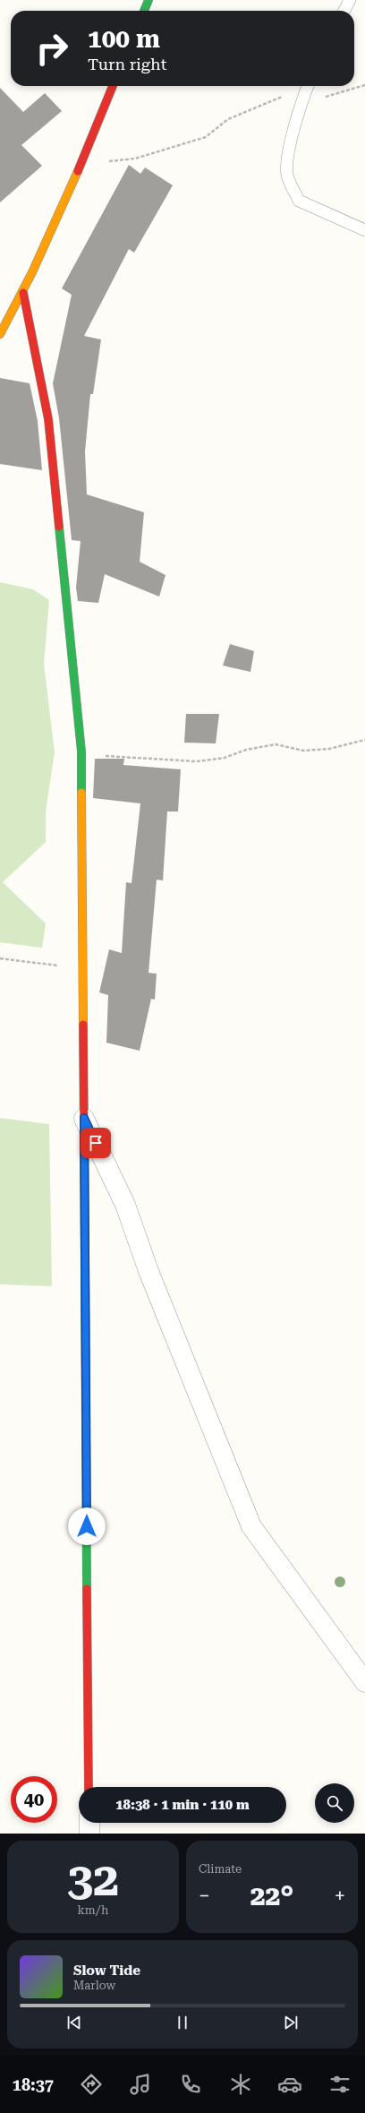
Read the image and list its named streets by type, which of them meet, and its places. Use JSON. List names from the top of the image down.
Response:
{
  "page": {
    "turn": ["100 m", "Turn right"],
    "limit": "40",
    "trip": "18:38 · 1 min · 110 m",
    "tile": [
      ["32", "km/h"],
      "Climate"
    ],
    "heat": ["−", "22°", "+"],
    "song": ["Slow Tide", "Marlow"],
    "tabs": "18:37"
  }
}
